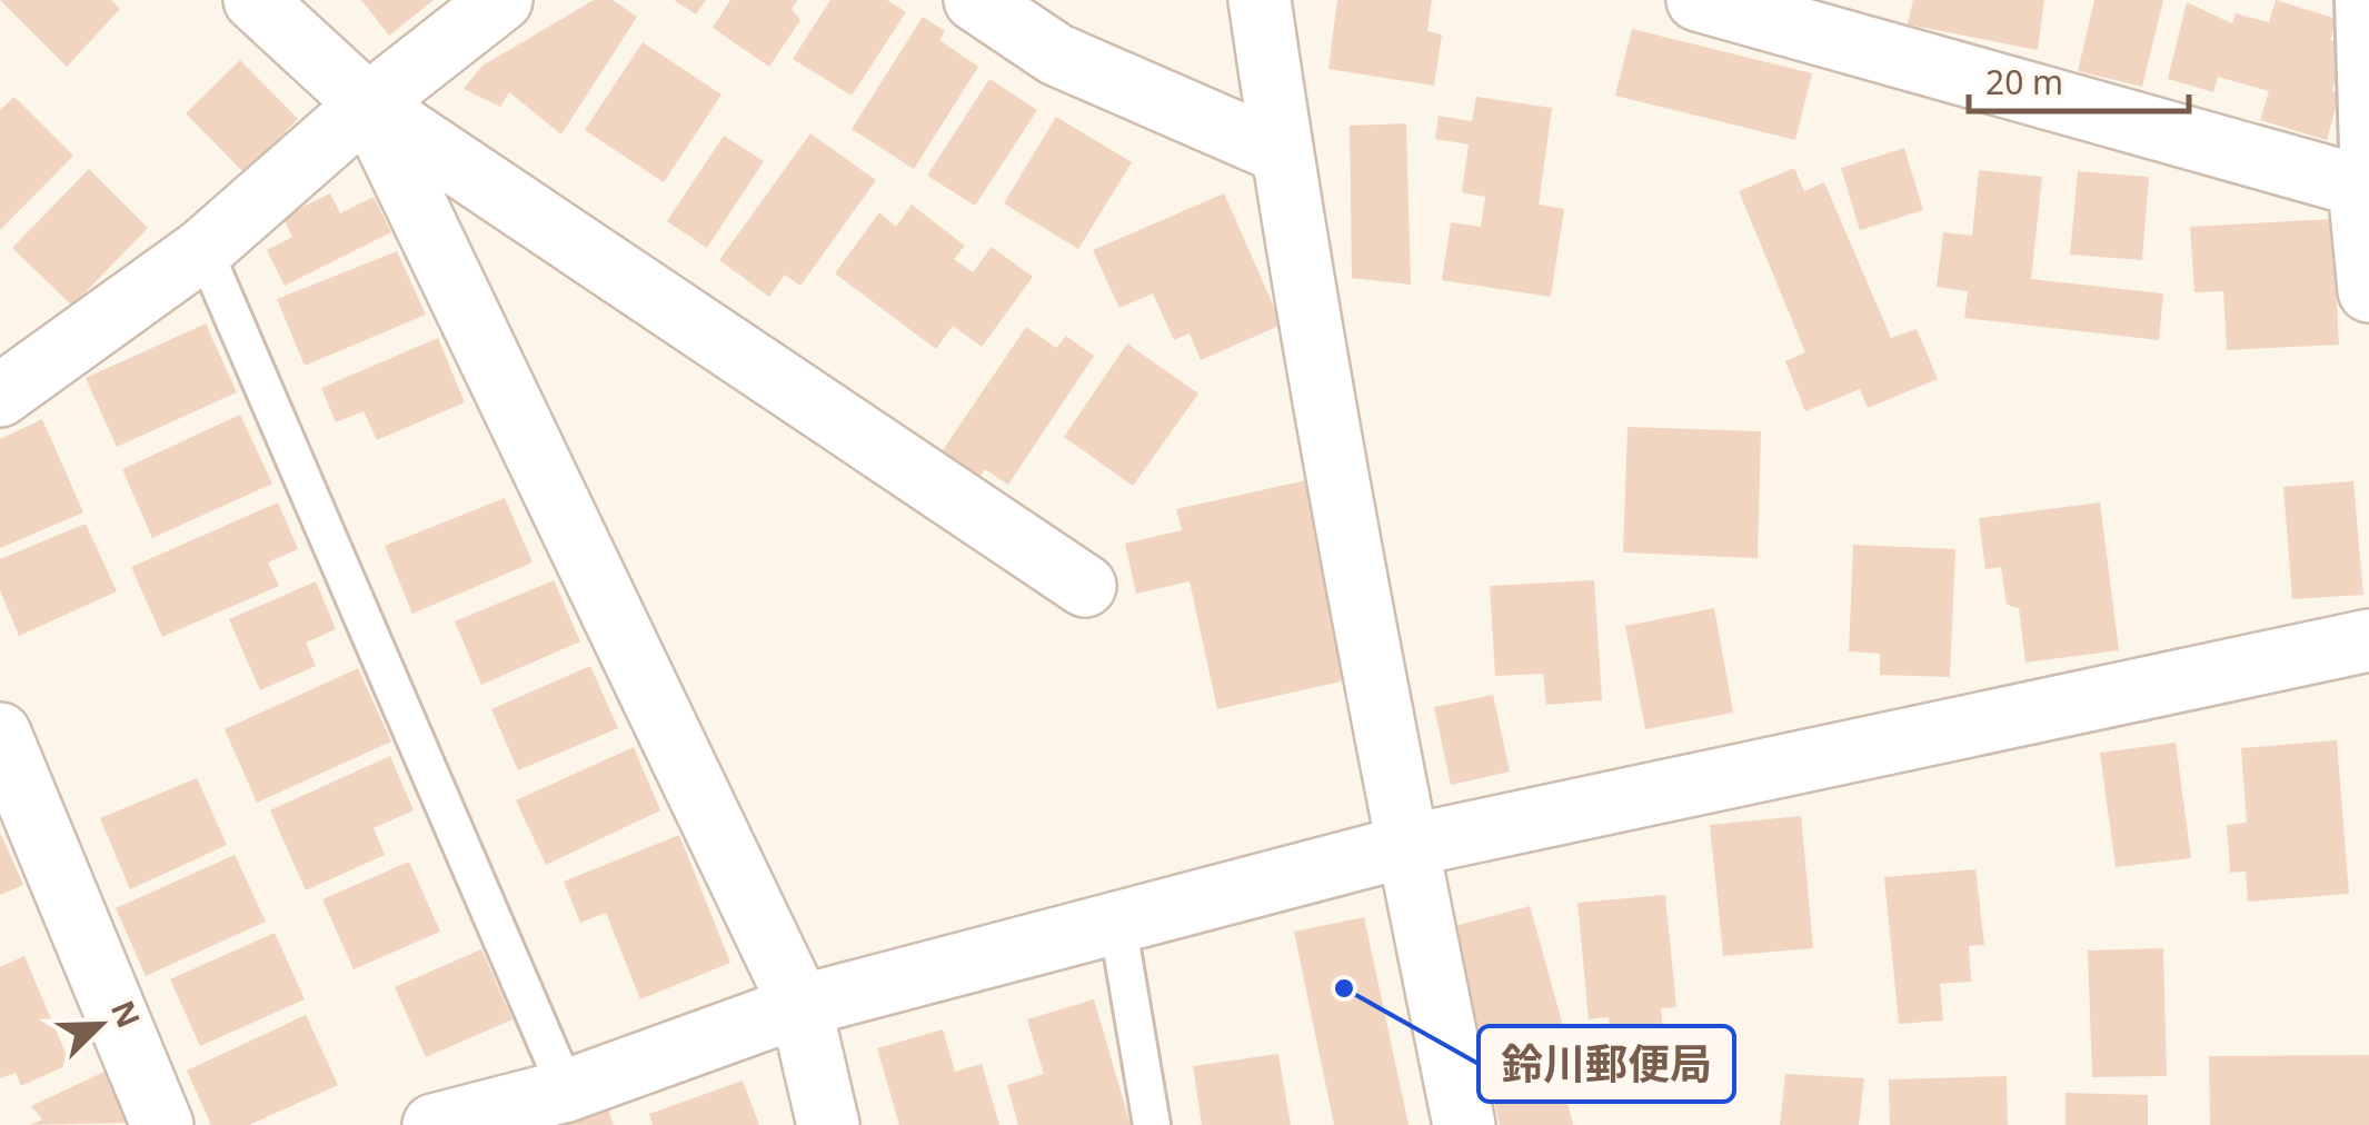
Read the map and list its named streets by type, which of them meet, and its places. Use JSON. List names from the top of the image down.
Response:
{
  "places": ["鈴川郵便局"],
  "scale_bar": "20 m",
  "north": "top right"
}
